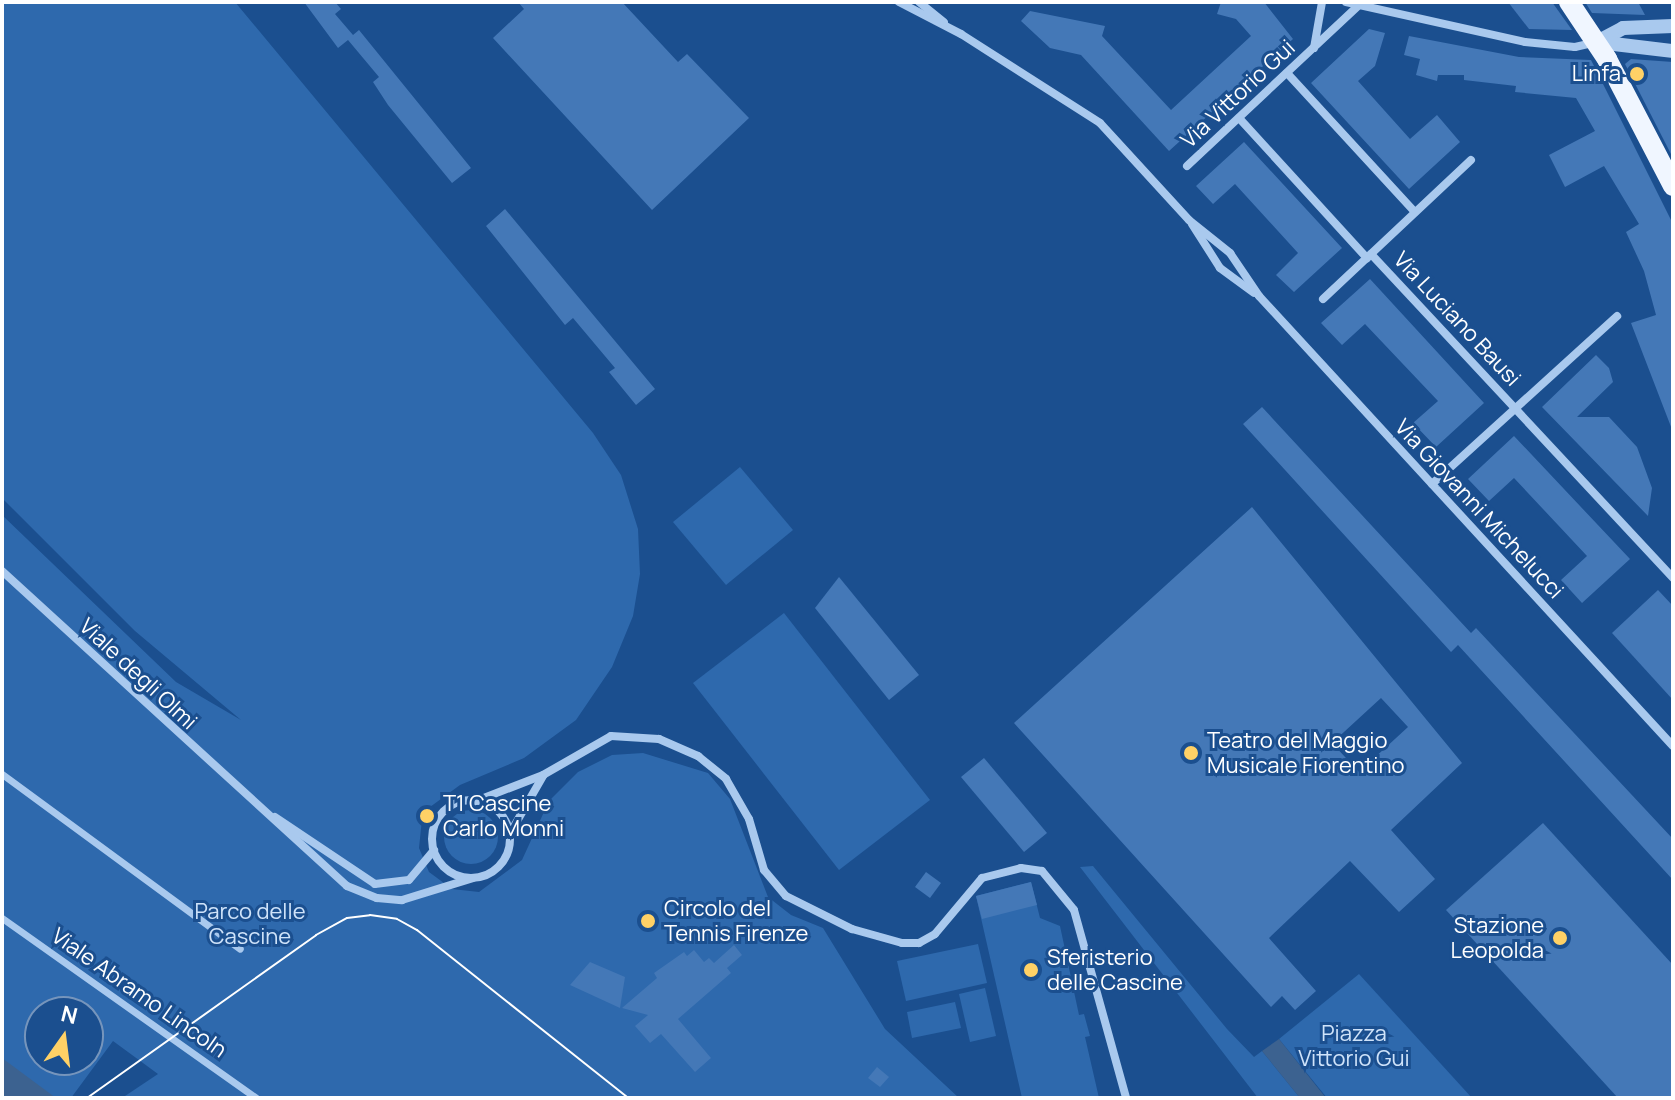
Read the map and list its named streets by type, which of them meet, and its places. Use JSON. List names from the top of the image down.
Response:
{
  "streets": {
    "street": [
      "Via Vittorio Gui",
      "Via Luciano Bausi",
      "Via Giovanni Michelucci",
      "Viale degli Olmi",
      "Viale Abramo Lincoln"
    ]
  },
  "crossings": [
    ["Via Luciano Bausi", "Via Giovanni Michelucci"]
  ],
  "parks": ["Parco delle Cascine", "Piazza Vittorio Gui"],
  "places": [
    "Linfa",
    "Teatro del Maggio Musicale Fiorentino",
    "T1 Cascine Carlo Monni",
    "Circolo del Tennis Firenze",
    "Stazione Leopolda",
    "Sferisterio delle Cascine"
  ],
  "north": "top"
}
